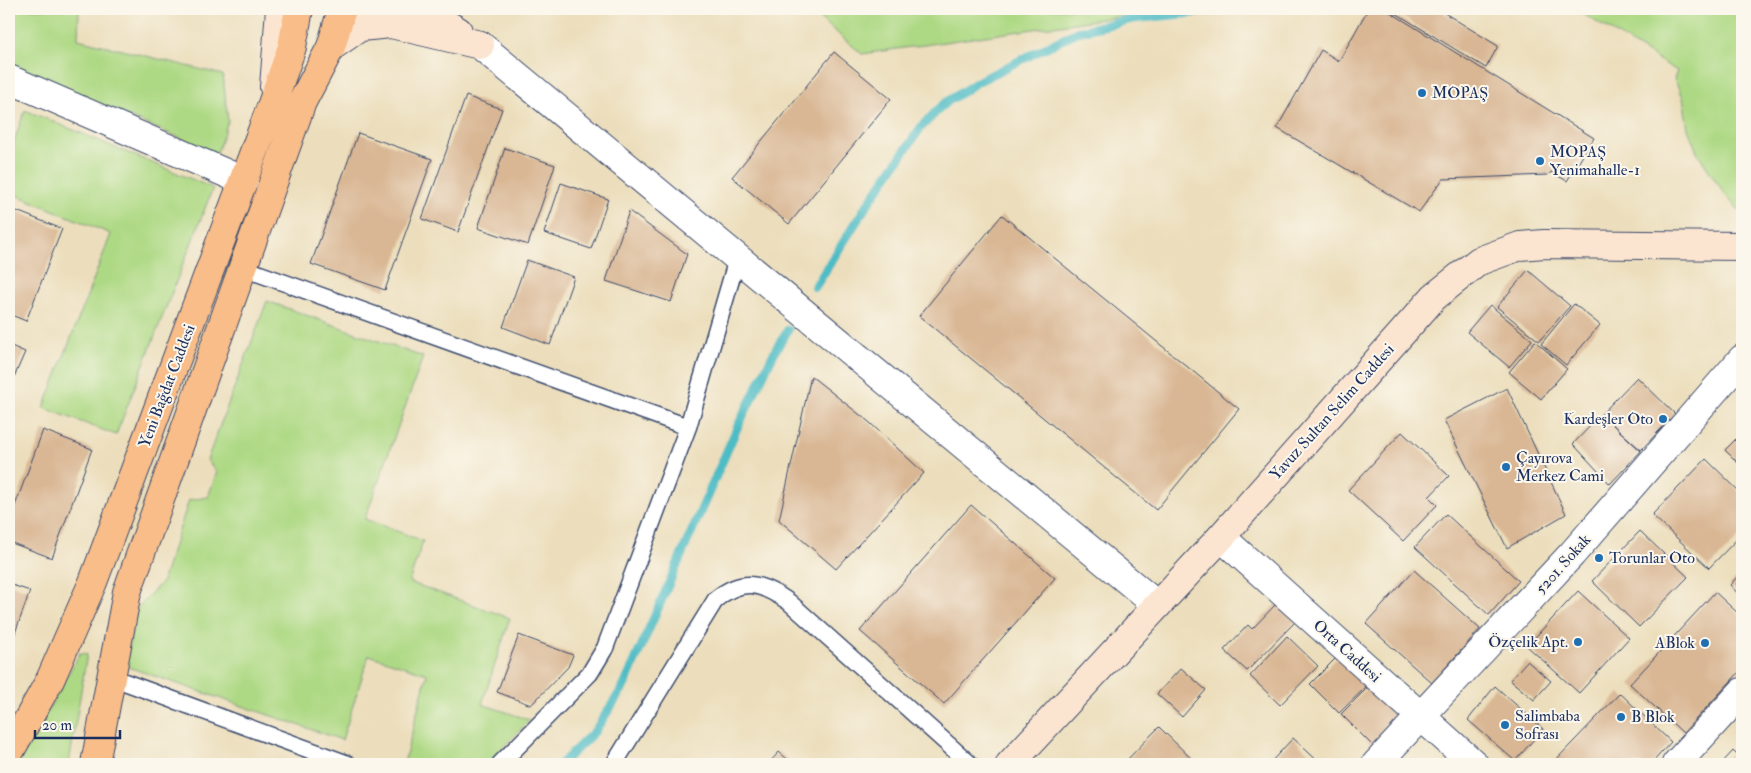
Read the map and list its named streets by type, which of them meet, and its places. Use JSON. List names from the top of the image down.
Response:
{
  "streets": {
    "main road": ["Yeni Bağdat Caddesi", "Yavuz Sultan Selim Caddesi"],
    "street": ["5201. Sokak", "Orta Caddesi"]
  },
  "crossings": [
    ["Yavuz Sultan Selim Caddesi", "Orta Caddesi"],
    ["5201. Sokak", "Orta Caddesi"]
  ],
  "places": [
    "MOPAŞ",
    "MOPAŞ Yenimahalle-1",
    "Kardeşler Oto",
    "Çayırova Merkez Cami",
    "Torunlar Oto",
    "Özçelik Apt.",
    "ABlok",
    "B Blok",
    "Salimbaba Sofrası"
  ],
  "scale_bar": "20 m"
}
